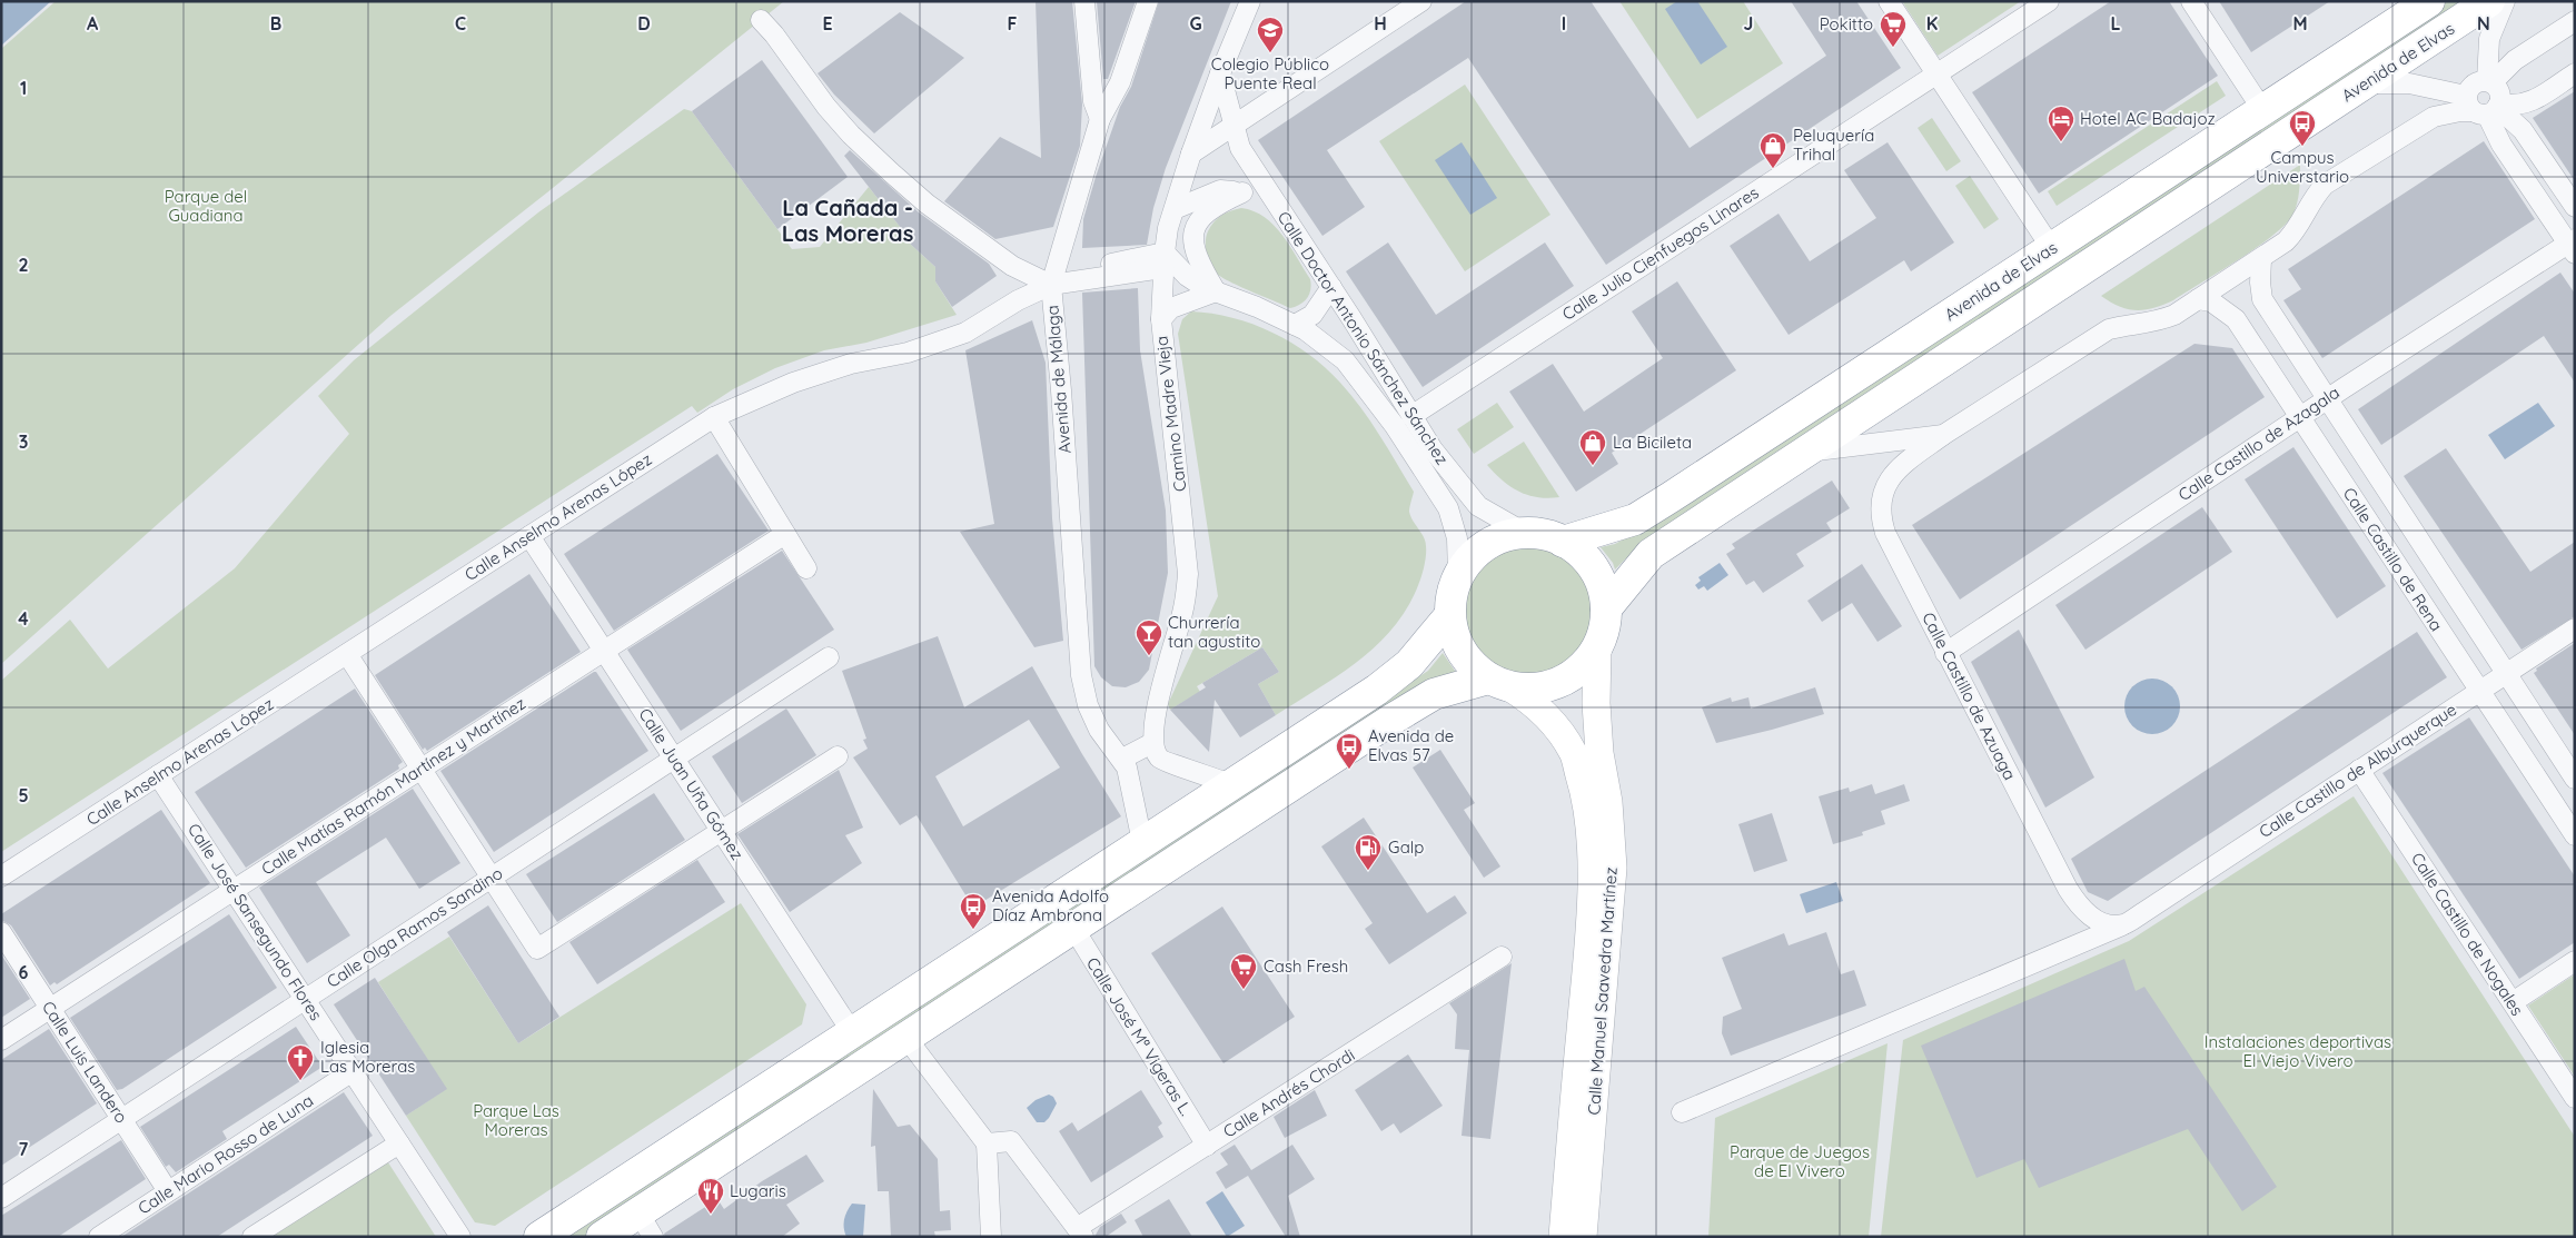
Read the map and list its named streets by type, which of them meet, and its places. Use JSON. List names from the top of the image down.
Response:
{
  "streets": {
    "highway": ["Avenida de Elvas"],
    "main road": ["Calle Manuel Saavedra Martínez"],
    "street": [
      "Calle Julio Cienfuegos Linares",
      "Calle Doctor Antonio Sánchez Sánchez",
      "Avenida de Málaga",
      "Camino Madre Vieja",
      "Calle Castillo de Azagala",
      "Calle Anselmo Arenas López",
      "Calle Castillo de Rena",
      "Calle Castillo de Azuaga",
      "Calle Castillo de Alburquerque",
      "Calle Juan Uña Gómez",
      "Calle Matías Ramón Martínez y Martínez",
      "Calle José Sansegundo Flores",
      "Calle Olga Ramos Sandino",
      "Calle Castillo de Nogales",
      "Calle José Mª Vigeras L.",
      "Calle Luis Landero",
      "Calle Andrés Chordi",
      "Calle Mario Rosso de Luna"
    ]
  },
  "crossings": [
    ["Avenida de Elvas", "Calle Doctor Antonio Sánchez Sánchez"],
    ["Avenida de Elvas", "Calle Castillo de Rena"],
    ["Avenida de Elvas", "Calle Castillo de Azuaga"],
    ["Avenida de Elvas", "Calle Manuel Saavedra Martínez"],
    ["Calle Julio Cienfuegos Linares", "Calle Doctor Antonio Sánchez Sánchez"],
    ["Calle Doctor Antonio Sánchez Sánchez", "Camino Madre Vieja"],
    ["Calle Doctor Antonio Sánchez Sánchez", "Calle Anselmo Arenas López"],
    ["Calle Doctor Antonio Sánchez Sánchez", "Calle Manuel Saavedra Martínez"],
    ["Avenida de Málaga", "Calle Anselmo Arenas López"],
    ["Camino Madre Vieja", "Calle Anselmo Arenas López"],
    ["Calle Castillo de Azagala", "Calle Castillo de Rena"],
    ["Calle Castillo de Azagala", "Calle Castillo de Azuaga"],
    ["Calle Anselmo Arenas López", "Calle Juan Uña Gómez"],
    ["Calle Anselmo Arenas López", "Calle José Sansegundo Flores"],
    ["Calle Castillo de Rena", "Calle Castillo de Alburquerque"],
    ["Calle Castillo de Azuaga", "Calle Castillo de Alburquerque"],
    ["Calle Castillo de Alburquerque", "Calle Castillo de Nogales"],
    ["Calle Juan Uña Gómez", "Calle Matías Ramón Martínez y Martínez"],
    ["Calle Juan Uña Gómez", "Calle Olga Ramos Sandino"],
    ["Calle Matías Ramón Martínez y Martínez", "Calle José Sansegundo Flores"],
    ["Calle Matías Ramón Martínez y Martínez", "Calle Luis Landero"],
    ["Calle José Sansegundo Flores", "Calle Olga Ramos Sandino"],
    ["Calle José Sansegundo Flores", "Calle Mario Rosso de Luna"],
    ["Calle Olga Ramos Sandino", "Calle Luis Landero"],
    ["Calle José Mª Vigeras L.", "Calle Andrés Chordi"],
    ["Calle Luis Landero", "Calle Mario Rosso de Luna"]
  ],
  "districts": ["La Cañada - Las Moreras"],
  "parks": [
    "Parque del Guadiana",
    "Instalaciones deportivas El Viejo Vivero",
    "Parque Las Moreras",
    "Parque de Juegos de El Vivero"
  ],
  "places": {
    "supermarket": ["Pokitto", "Cash Fresh"],
    "school or university": ["Colegio Público Puente Real"],
    "hotel": ["Hotel AC Badajoz"],
    "bus stop": ["Campus Universtario", "Avenida de Elvas 57", "Avenida Adolfo Díaz Ambrona"],
    "shop": ["Peluquería Trihal", "La Bicileta"],
    "bar": ["Churrería tan agustito"],
    "fuel station": ["Galp"],
    "church": ["Iglesia Las Moreras"],
    "restaurant": ["Lugaris"]
  },
  "grid": {
    "columns": [
      "A",
      "B",
      "C",
      "D",
      "E",
      "F",
      "G",
      "H",
      "I",
      "J",
      "K",
      "L",
      "M",
      "N"
    ],
    "rows": [
      "1",
      "2",
      "3",
      "4",
      "5",
      "6",
      "7"
    ]
  }
}
